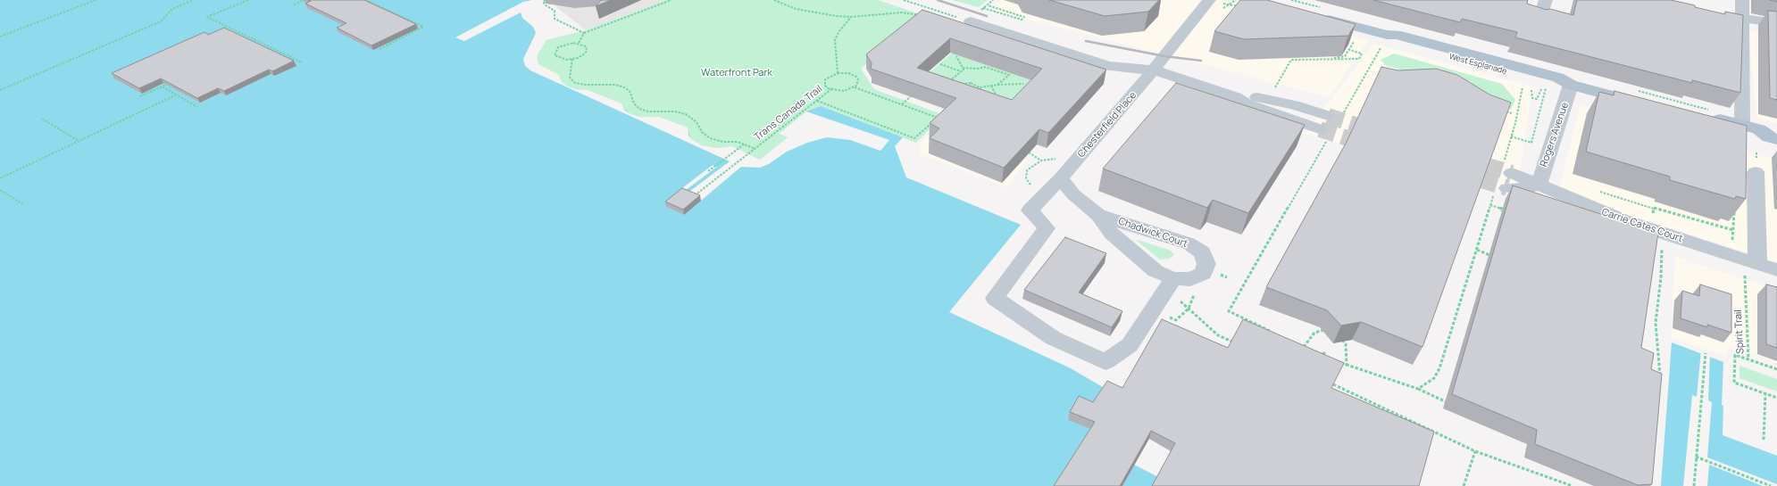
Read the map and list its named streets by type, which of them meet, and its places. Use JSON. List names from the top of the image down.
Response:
{
  "streets": {
    "main road": ["West Esplanade"],
    "street": [
      "Chesterfield Place",
      "Rogers Avenue",
      "Carrie Cates Court",
      "Chadwick Court"
    ],
    "path": ["Trans Canada Trail", "Spirit Trail"]
  },
  "crossings": [
    ["West Esplanade", "Rogers Avenue"],
    ["Chesterfield Place", "Chadwick Court"],
    ["Rogers Avenue", "Carrie Cates Court"],
    ["Carrie Cates Court", "Spirit Trail"]
  ],
  "parks": ["Waterfront Park"]
}
